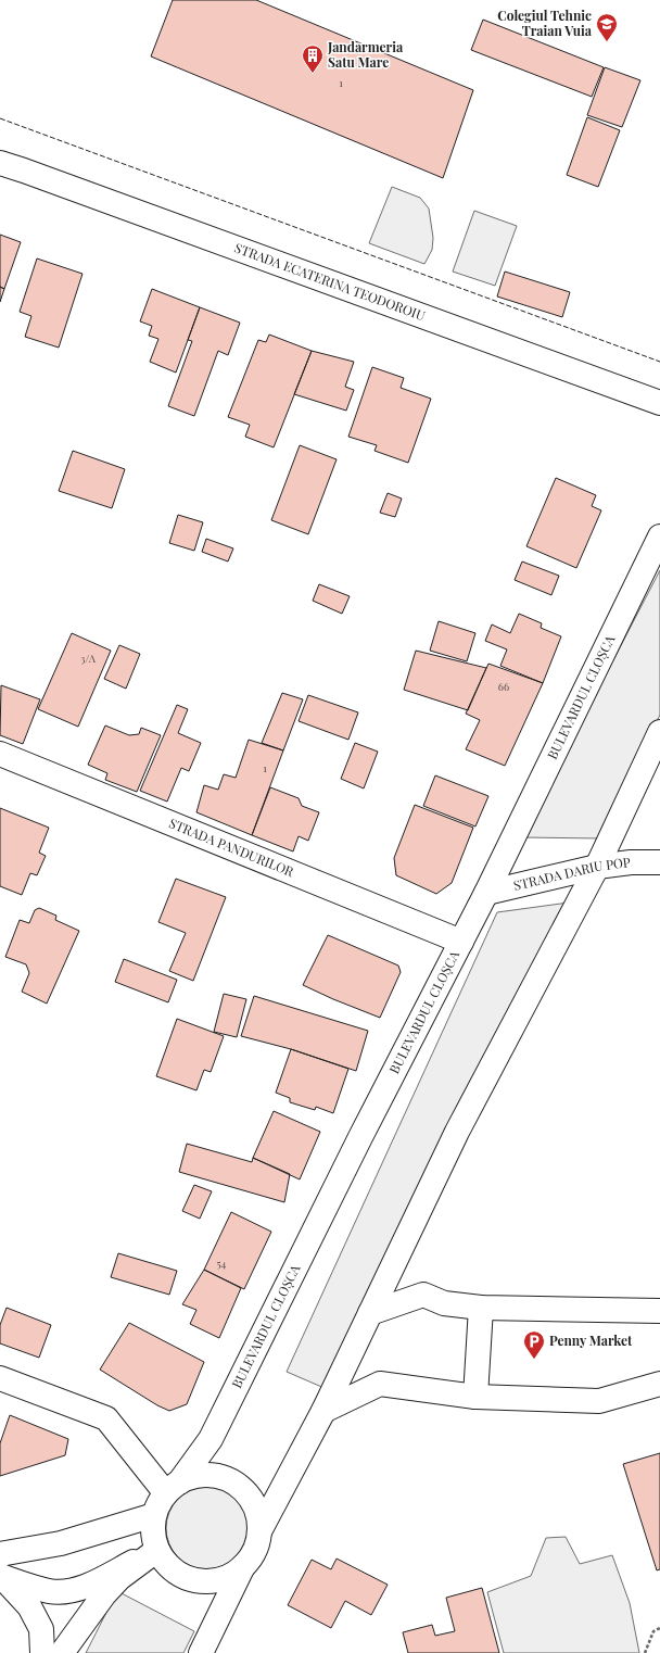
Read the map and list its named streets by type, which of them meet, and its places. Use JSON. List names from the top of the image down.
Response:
{
  "streets": {
    "main road": [
      "STRADA ECATERINA TEODOROIU",
      "BULEVARDUL CLOȘCA",
      "STRADA PANDURILOR",
      "STRADA DARIU POP"
    ]
  },
  "crossings": [
    ["BULEVARDUL CLOȘCA", "STRADA PANDURILOR"],
    ["BULEVARDUL CLOȘCA", "STRADA DARIU POP"]
  ],
  "places": {
    "school or university": ["Colegiul Tehnic Traian Vuia"],
    "building": ["Jandarmeria Satu Mare"],
    "parking": ["Penny Market"]
  },
  "house_numbers": [
    "1",
    "3/A",
    "66",
    "1",
    "54"
  ]
}
